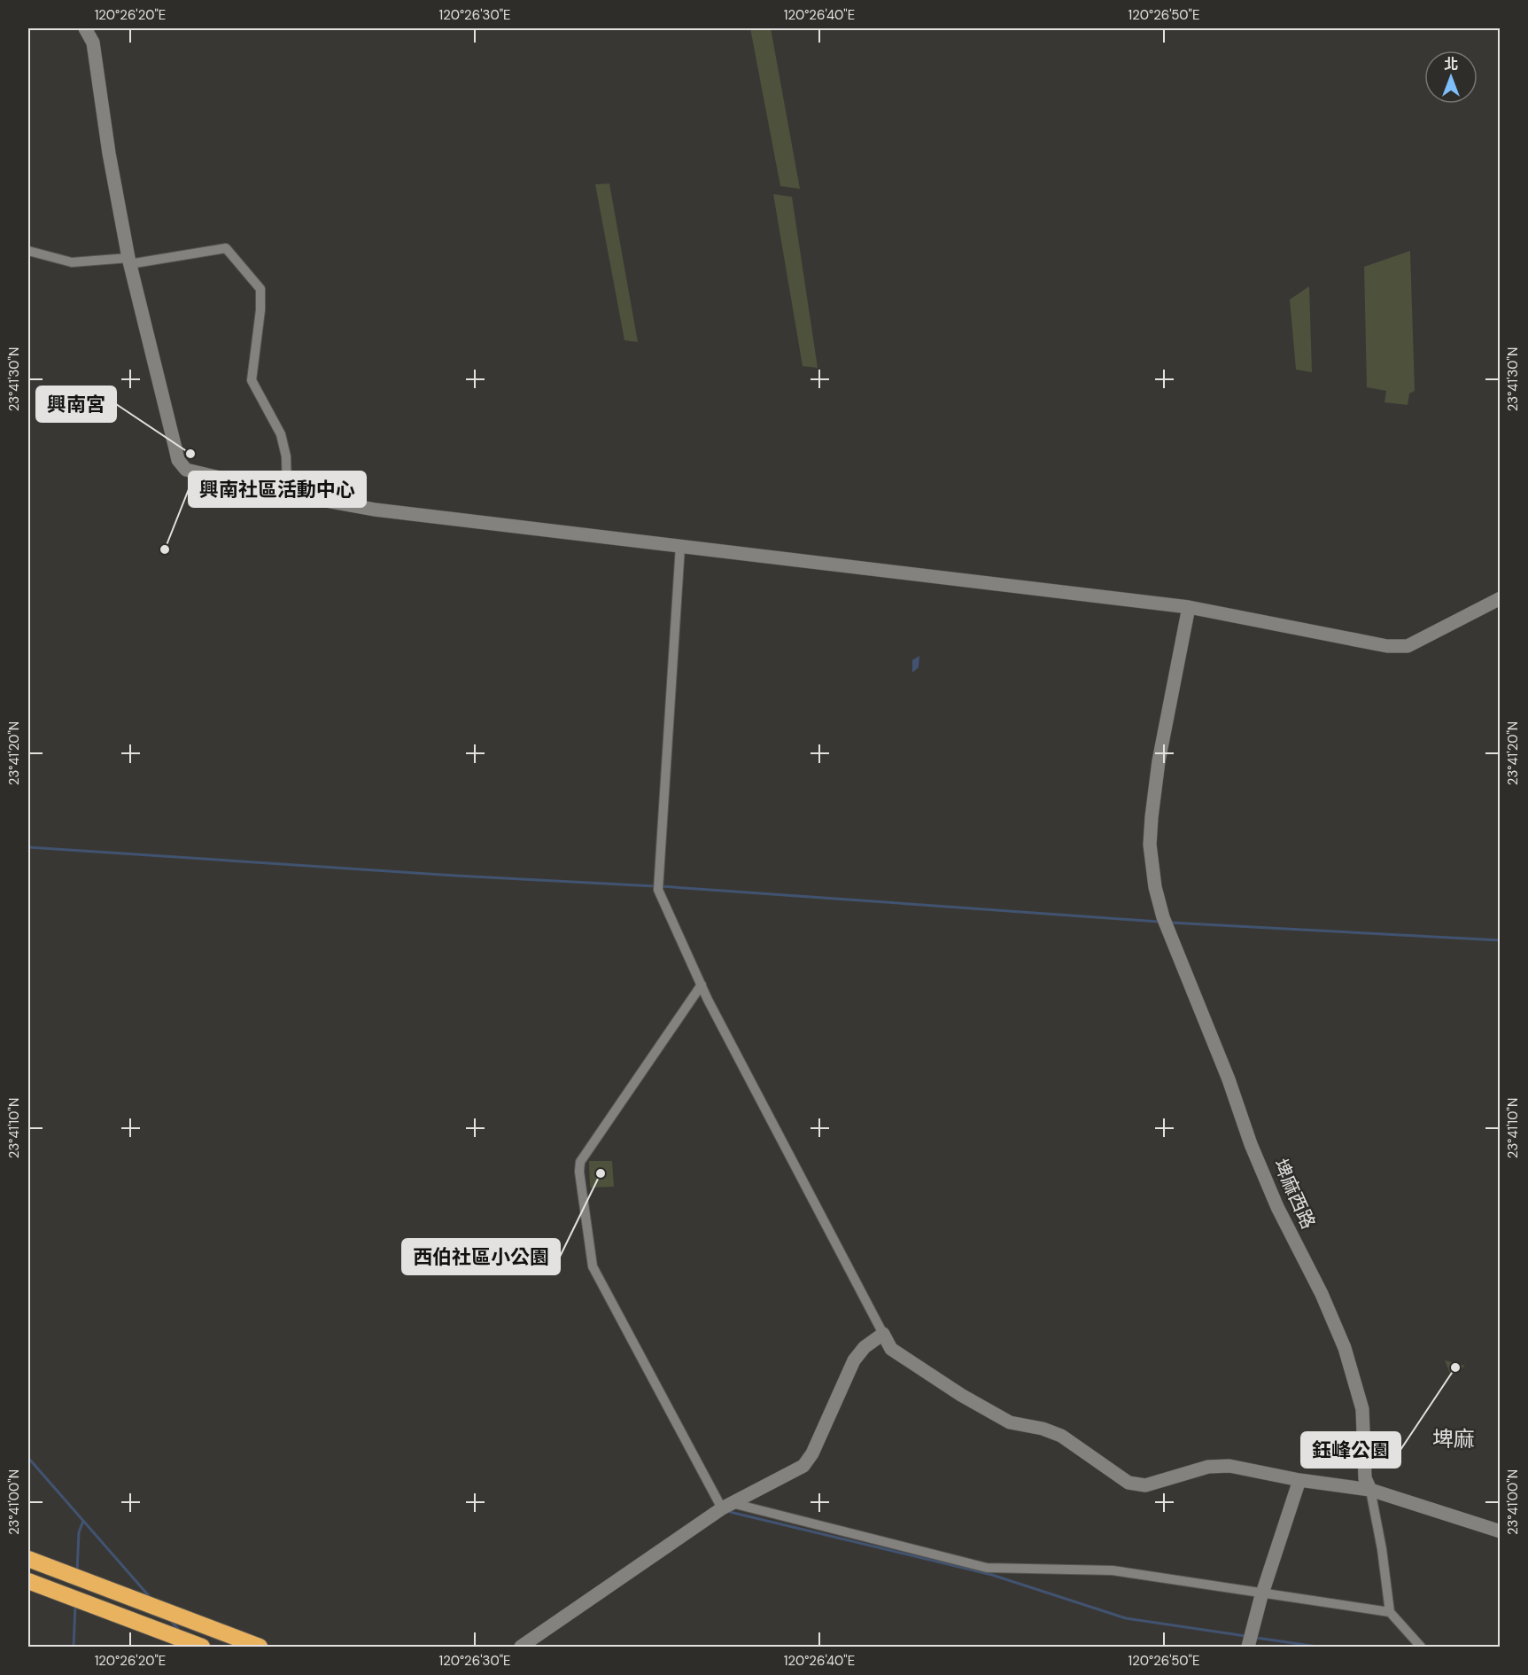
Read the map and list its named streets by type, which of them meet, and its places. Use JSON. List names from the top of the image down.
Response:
{
  "streets": {
    "street": ["埤麻西路"]
  },
  "districts": ["埤麻"],
  "places": [
    "興南宮",
    "興南社區活動中心",
    "西伯社區小公園",
    "鈺峰公園"
  ],
  "north": "top",
  "coordinates": [
    "120°26'20\"E",
    "120°26'30\"E",
    "120°26'40\"E",
    "120°26'50\"E",
    "23°41'30\"N",
    "23°41'20\"N",
    "23°41'10\"N",
    "23°41'00\"N"
  ]
}
